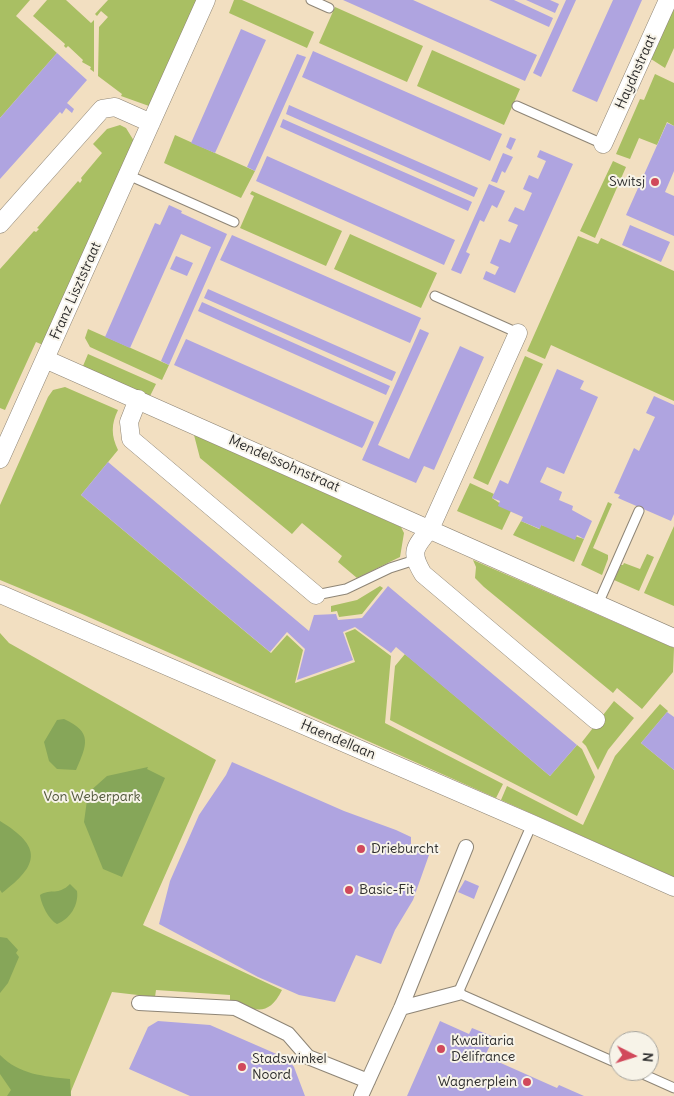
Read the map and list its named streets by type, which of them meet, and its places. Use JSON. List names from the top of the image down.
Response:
{
  "streets": {
    "street": [
      "Haydnstraat",
      "Franz Lisztstraat",
      "Mendelssohnstraat",
      "Haendellaan"
    ]
  },
  "crossings": [
    ["Franz Lisztstraat", "Mendelssohnstraat"]
  ],
  "parks": ["Von Weberpark"],
  "places": [
    "Switsj",
    "Drieburcht",
    "Basic-Fit",
    "Kwalitaria Délifrance",
    "Stadswinkel Noord",
    "Wagnerplein"
  ],
  "north": "right"
}
